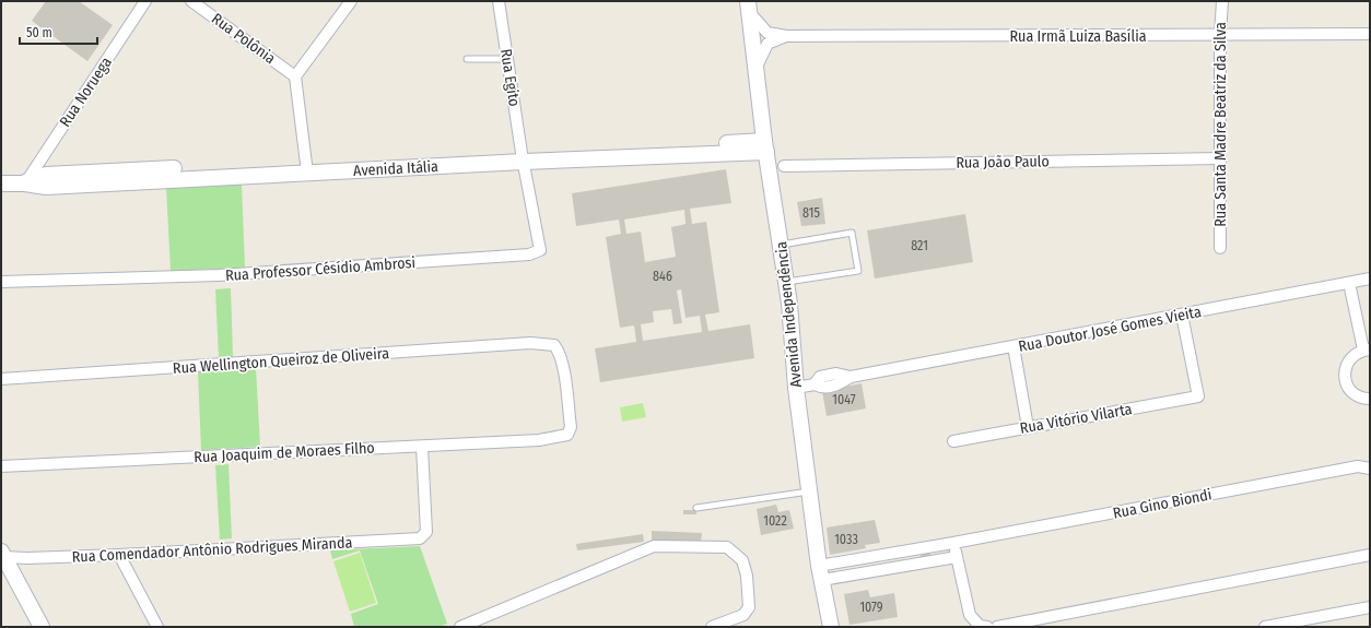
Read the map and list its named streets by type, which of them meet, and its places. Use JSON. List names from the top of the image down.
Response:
{
  "streets": {
    "main road": ["Avenida Itália", "Avenida Independência"],
    "street": [
      "Rua Irmã Luiza Basília",
      "Rua Polônia",
      "Rua Egito",
      "Rua Noruega",
      "Rua Santa Madre Beatriz da Silva",
      "Rua João Paulo",
      "Rua Professor Césídio Ambrosi",
      "Rua Doutor José Gomes Vieita",
      "Rua Wellington Queiroz de Oliveira",
      "Rua Vitório Vilarta",
      "Rua Joaquim de Moraes Filho",
      "Rua Gino Biondi",
      "Rua Comendador Antônio Rodrigues Miranda"
    ]
  },
  "crossings": [
    ["Rua Irmã Luiza Basília", "Rua Santa Madre Beatriz da Silva"],
    ["Rua Irmã Luiza Basília", "Avenida Independência"],
    ["Rua Egito", "Avenida Itália"],
    ["Rua Egito", "Rua Professor Césídio Ambrosi"],
    ["Rua Noruega", "Avenida Itália"],
    ["Rua Santa Madre Beatriz da Silva", "Rua João Paulo"],
    ["Avenida Itália", "Rua Professor Césídio Ambrosi"],
    ["Avenida Itália", "Avenida Independência"],
    ["Avenida Independência", "Rua Doutor José Gomes Vieita"],
    ["Avenida Independência", "Rua Gino Biondi"],
    ["Rua Doutor José Gomes Vieita", "Rua Vitório Vilarta"],
    ["Rua Wellington Queiroz de Oliveira", "Rua Joaquim de Moraes Filho"],
    ["Rua Joaquim de Moraes Filho", "Rua Comendador Antônio Rodrigues Miranda"]
  ],
  "house_numbers": [
    "815",
    "821",
    "846",
    "1047",
    "1022",
    "1033",
    "1079"
  ],
  "scale_bar": "50 m"
}
